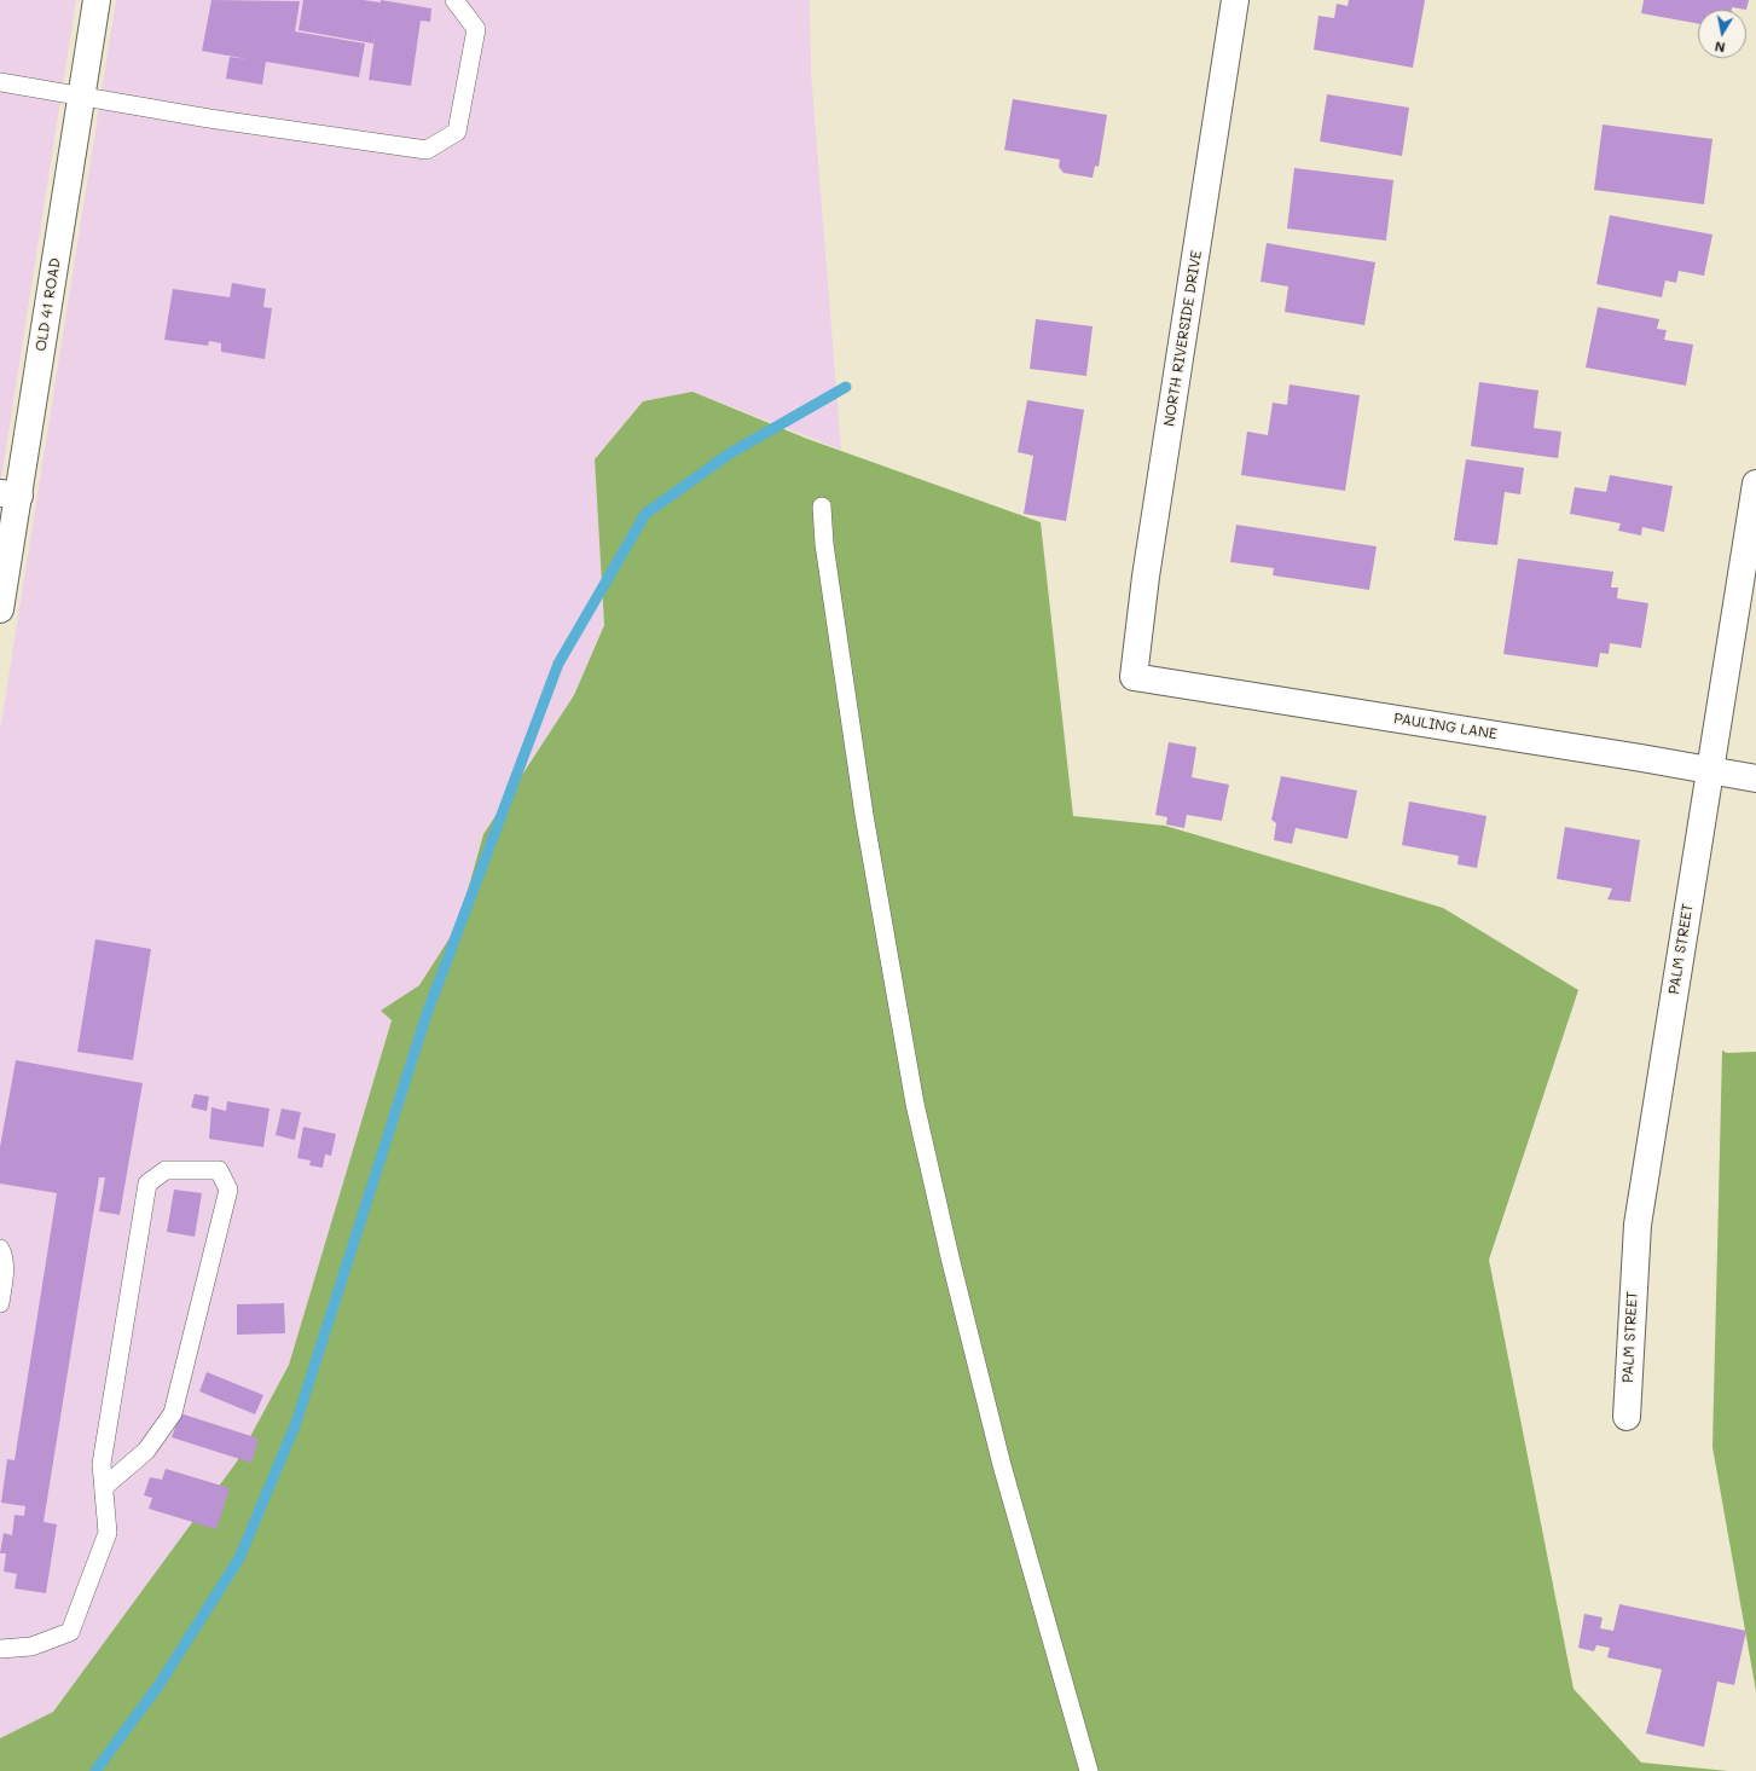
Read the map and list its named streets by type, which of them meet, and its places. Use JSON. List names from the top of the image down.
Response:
{
  "streets": {
    "street": [
      "OLD 41 ROAD",
      "NORTH RIVERSIDE DRIVE",
      "PAULING LANE",
      "PALM STREET"
    ]
  },
  "crossings": [
    ["NORTH RIVERSIDE DRIVE", "PAULING LANE"],
    ["PAULING LANE", "PALM STREET"]
  ],
  "north": "bottom"
}
